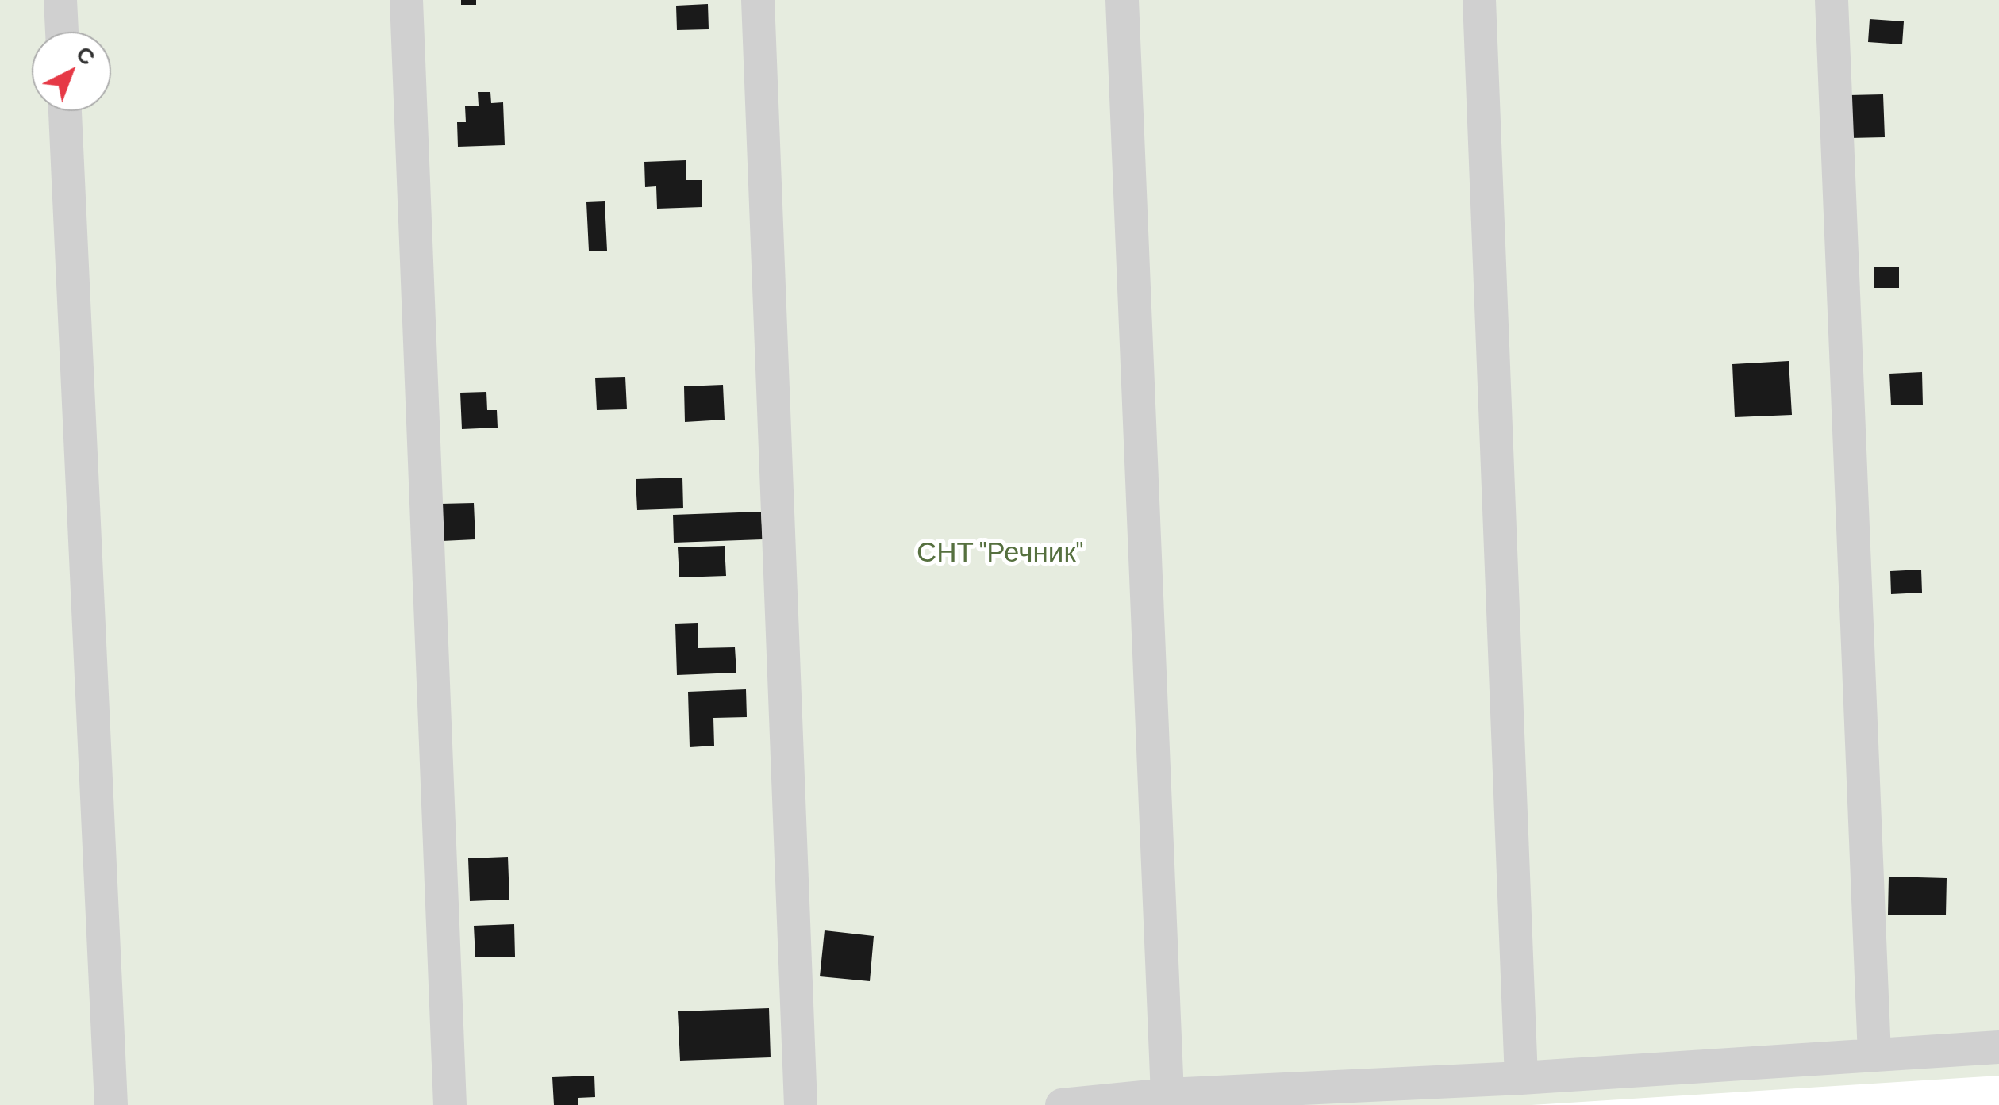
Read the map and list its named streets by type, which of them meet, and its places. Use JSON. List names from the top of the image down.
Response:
{
  "parks": ["СНТ \"Речник\""],
  "north": "top right"
}
